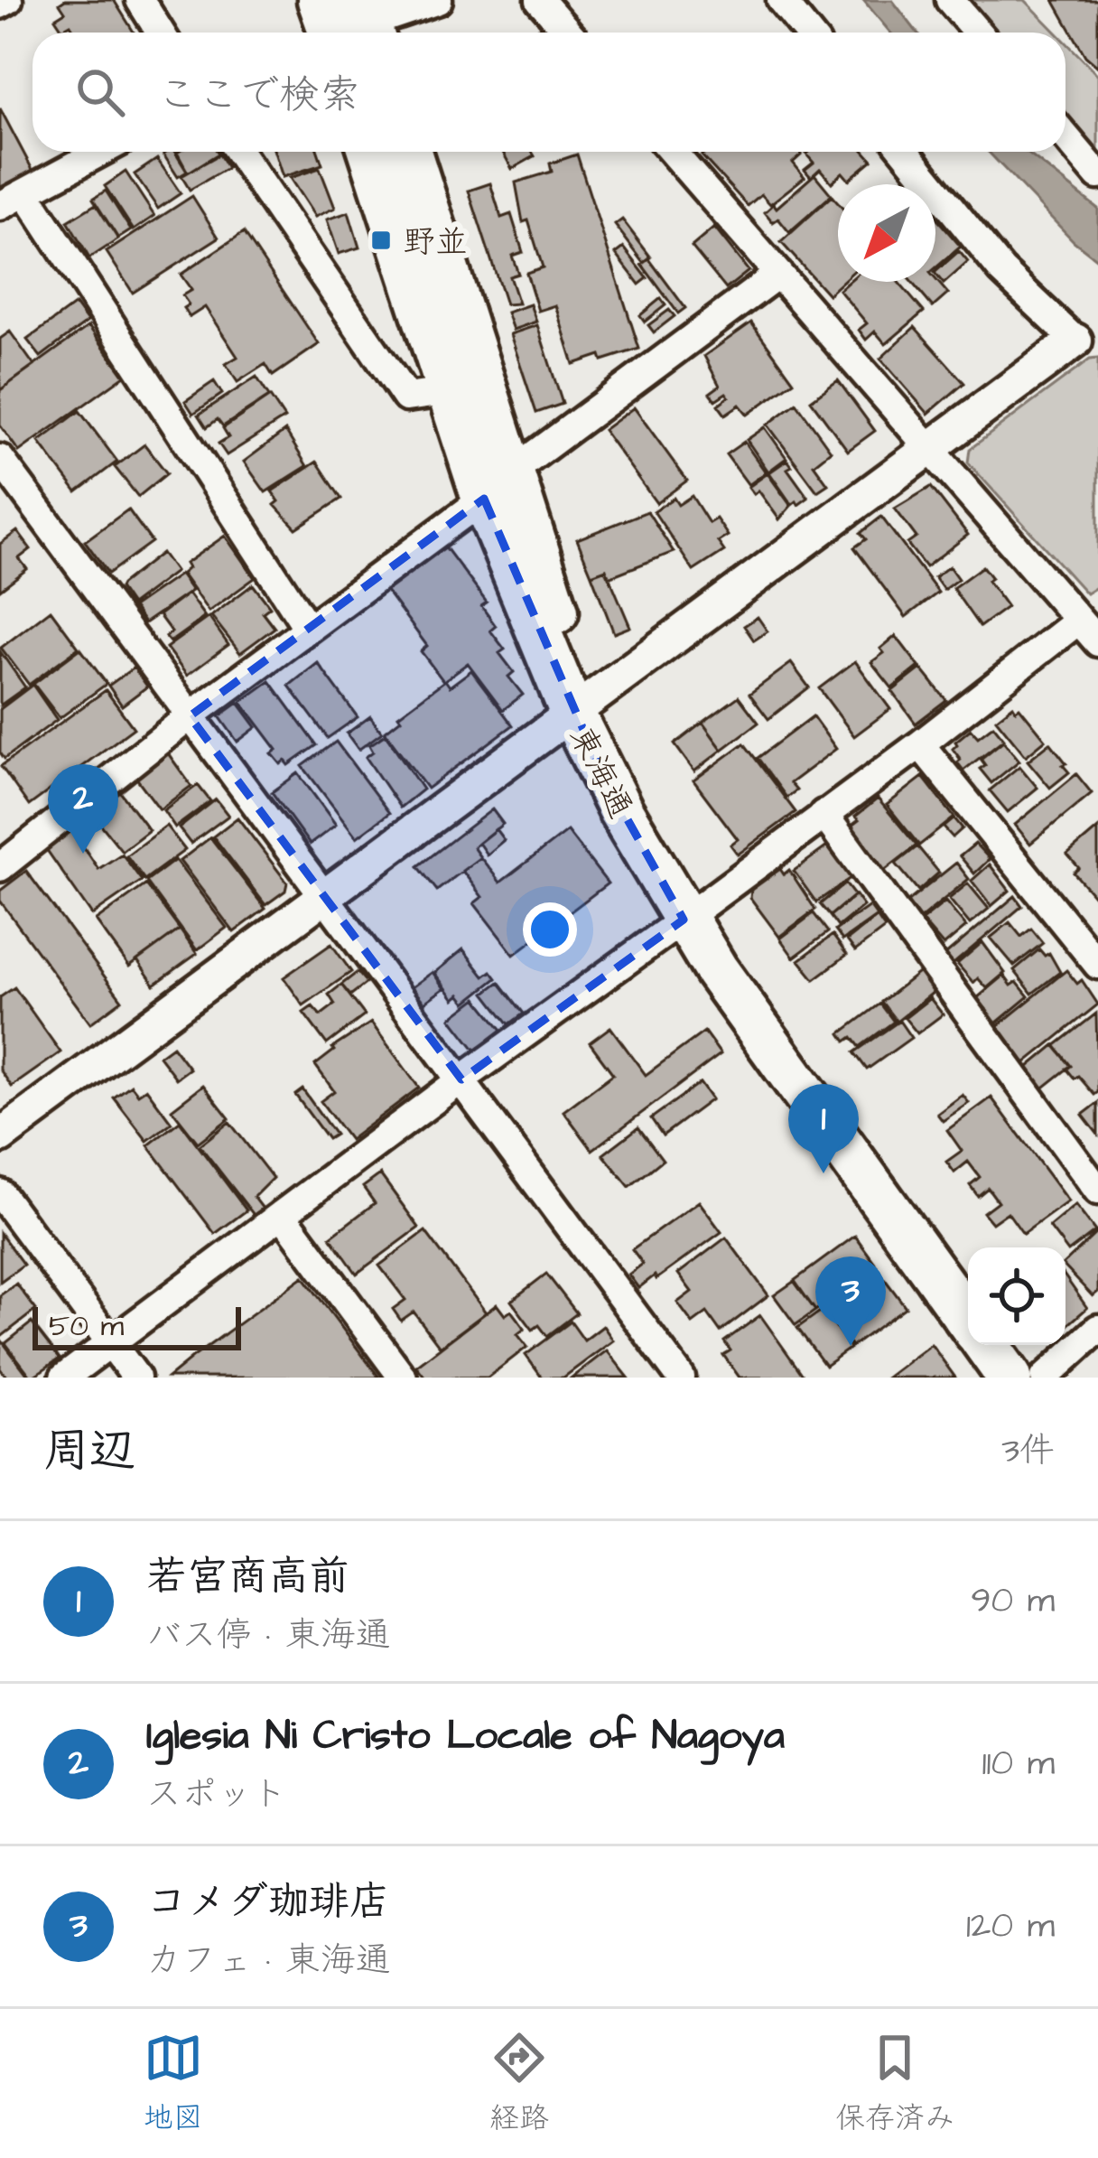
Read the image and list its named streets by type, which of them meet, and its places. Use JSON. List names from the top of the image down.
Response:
{
  "streets": {
    "main road": ["東海通"]
  },
  "places": {
    "transit": ["野並"]
  },
  "scale_bar": "50 m",
  "north": "bottom left",
  "page": {
    "search": "ここで検索",
    "pins": ["2", "1", "3"],
    "scale": "50 m",
    "heading": ["周辺", "3件"],
    "list": [
      {
        "mark": "1",
        "name": "若宮商高前",
        "note": "バス停 · 東海通",
        "value": "90 m"
      },
      {
        "mark": "2",
        "name": "Iglesia Ni Cristo Locale of Nagoya",
        "note": "スポット",
        "value": "110 m"
      },
      {
        "mark": "3",
        "name": "コメダ珈琲店",
        "note": "カフェ · 東海通",
        "value": "120 m"
      }
    ],
    "nav": ["地図", "経路", "保存済み"]
  }
}
